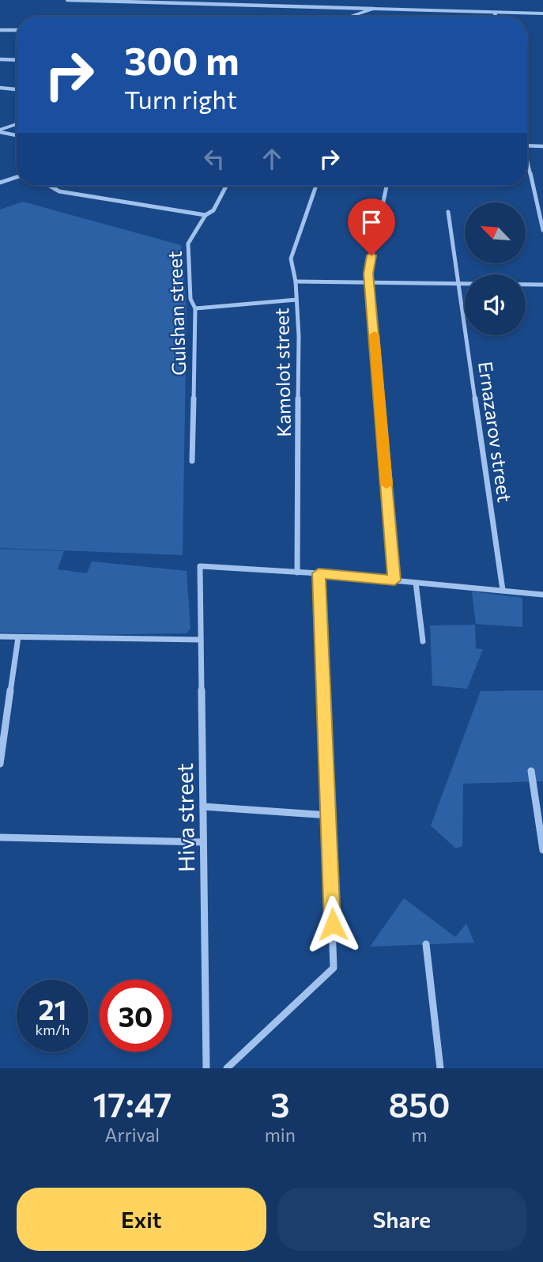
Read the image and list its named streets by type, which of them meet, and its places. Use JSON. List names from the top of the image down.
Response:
{
  "streets": {
    "street": [
      "Gulshan street",
      "Kamolot street",
      "Ernazarov street",
      "Hiva street"
    ]
  },
  "crossings": [
    ["Kamolot street", "Hiva street"]
  ],
  "north": "top left",
  "page": {
    "turn": ["300 m", "Turn right"],
    "speed": "21 km/h",
    "limit": "30",
    "eta": [
      "17:47",
      "Arrival",
      "3",
      "min",
      "850",
      "m"
    ],
    "buttons": ["Exit", "Share"]
  }
}
